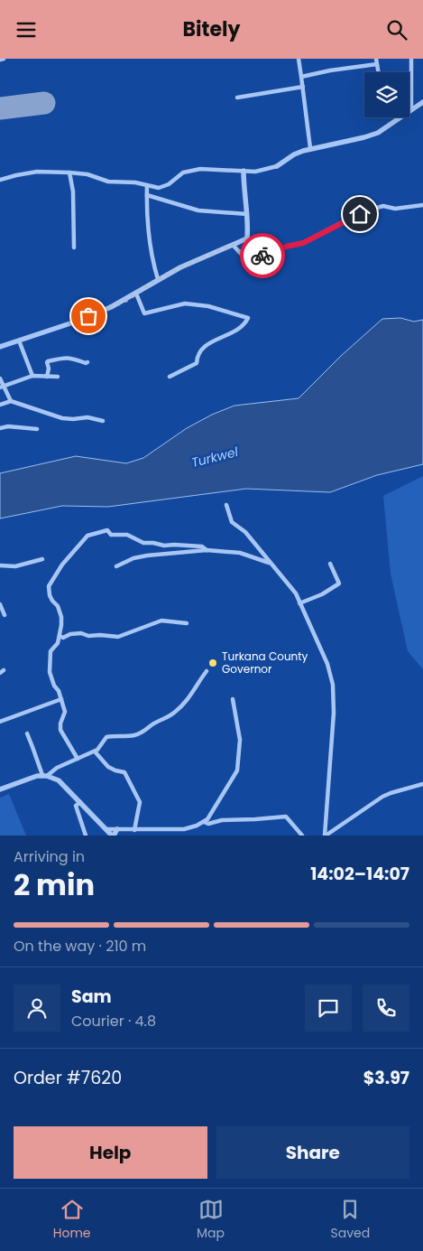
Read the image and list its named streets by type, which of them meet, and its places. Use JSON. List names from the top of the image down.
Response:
{
  "water": ["Turkwel"],
  "places": ["Turkana County Governor"],
  "page": {
    "header": "Bitely",
    "heading": ["2 min", "Arriving in", "14:02–14:07"],
    "panel": [
      "Sam",
      "Courier · 4.8",
      "Order #7620",
      "$3.97"
    ],
    "bar": "On the way · 210 m",
    "buttons": ["Help", "Share"],
    "tabs": ["Home", "Map", "Saved"]
  }
}
